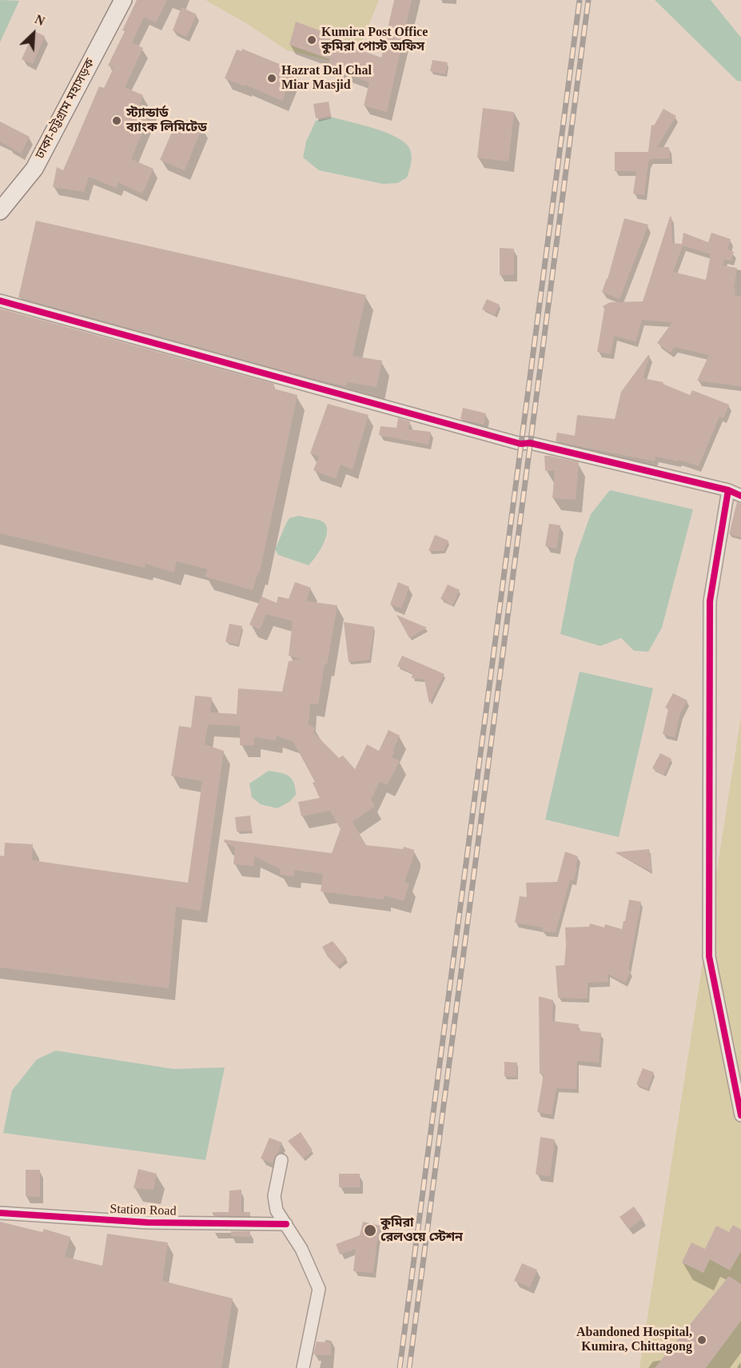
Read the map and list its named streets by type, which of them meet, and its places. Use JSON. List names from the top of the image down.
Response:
{
  "streets": {
    "street": ["ঢাকা-চট্টগ্রাম মহাসড়ক", "Station Road"]
  },
  "places": [
    "Kumira Post Office কুমিরা পোস্ট অফিস",
    "Hazrat Dal Chal Miar Masjid",
    "স্ট্যান্ডার্ড ব্যাংক লিমিটেড",
    "কুমিরা রেলওয়ে স্টেশন",
    "Abandoned Hospital, Kumira, Chittagong"
  ],
  "north": "top right"
}
